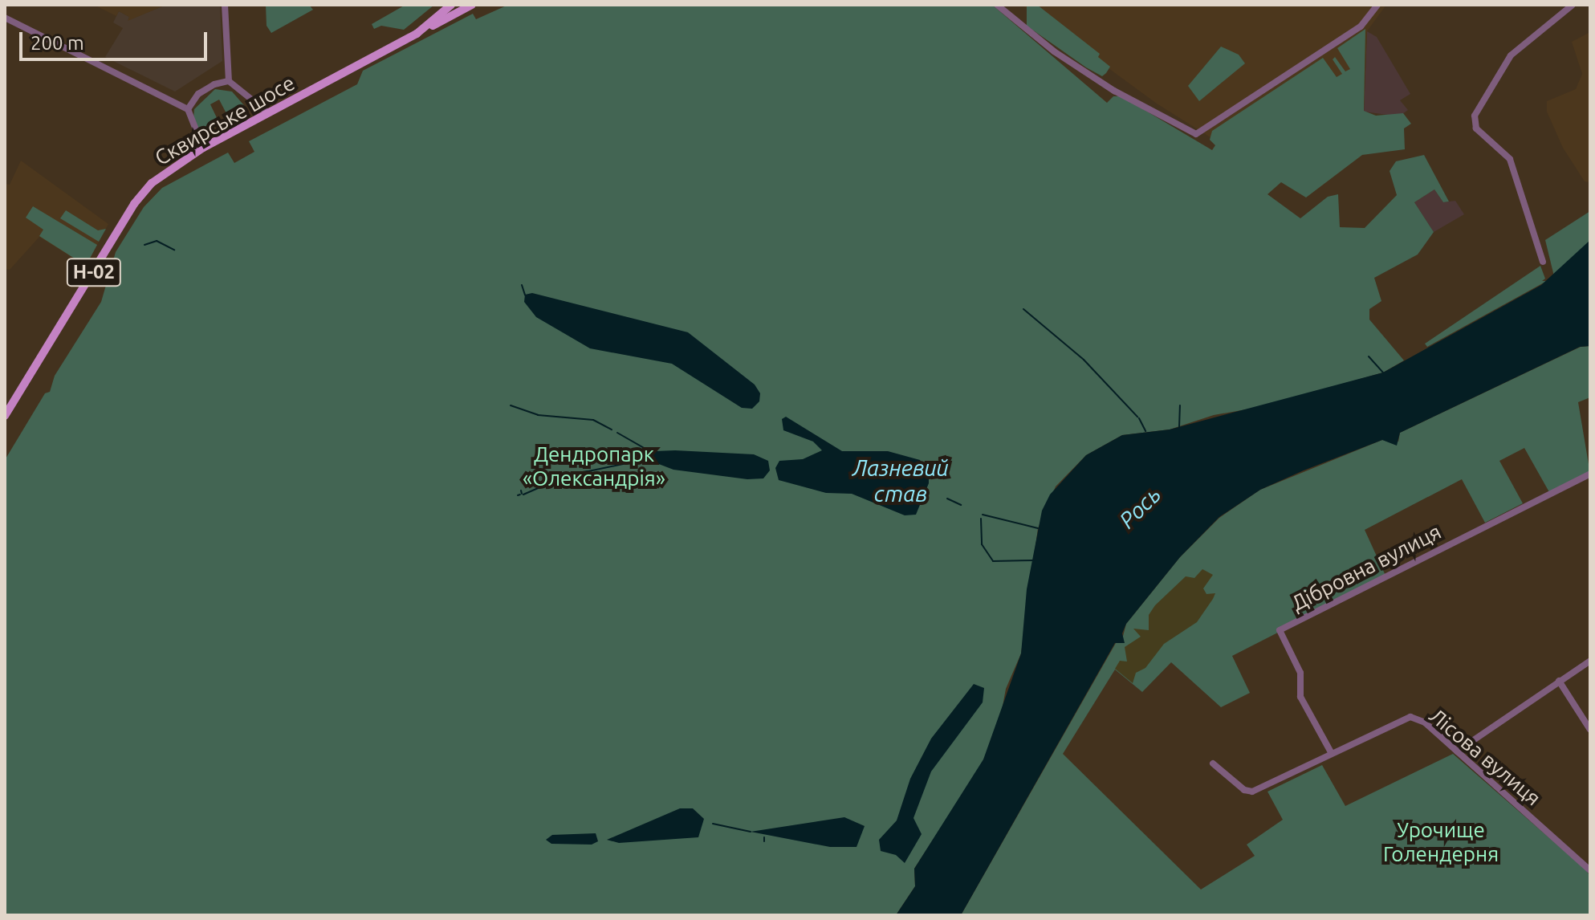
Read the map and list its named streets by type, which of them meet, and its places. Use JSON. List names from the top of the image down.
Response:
{
  "streets": {
    "main road": ["Сквирське шосе", "Н-02"],
    "street": ["Дібровна вулиця", "Лісова вулиця"]
  },
  "crossings": [
    ["Дібровна вулиця", "Лісова вулиця"]
  ],
  "water": ["Лазневий став", "Рось"],
  "parks": ["Дендропарк «Олександрія»", "Урочище Голендерня"],
  "scale_bar": "200 m"
}
